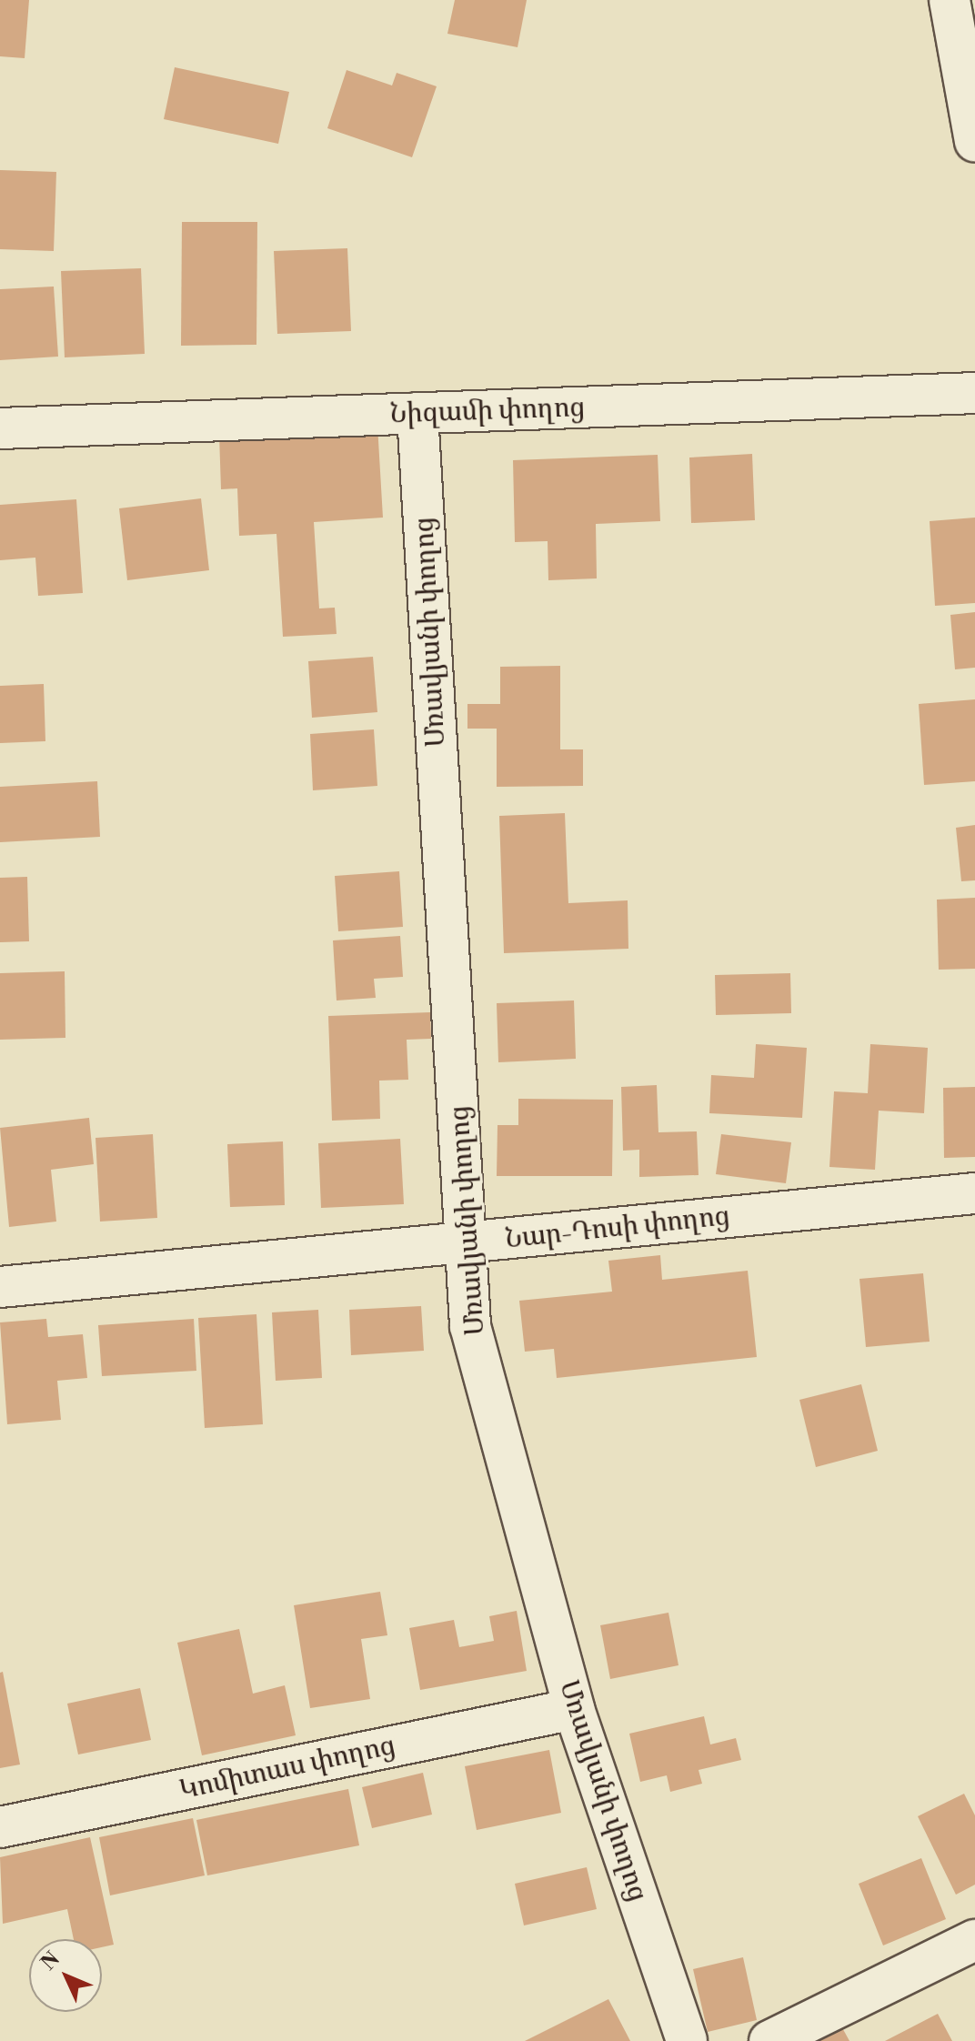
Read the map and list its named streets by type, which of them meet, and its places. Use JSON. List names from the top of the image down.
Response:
{
  "streets": {
    "street": [
      "Նիզամի փողոց",
      "Մռավյանի փողոց",
      "Նար-Դոսի փողոց",
      "Կոմիտաս փողոց"
    ]
  },
  "crossings": [
    ["Նիզամի փողոց", "Մռավյանի փողոց"],
    ["Մռավյանի փողոց", "Նար-Դոսի փողոց"],
    ["Մռավյանի փողոց", "Կոմիտաս փողոց"]
  ],
  "north": "top left"
}
